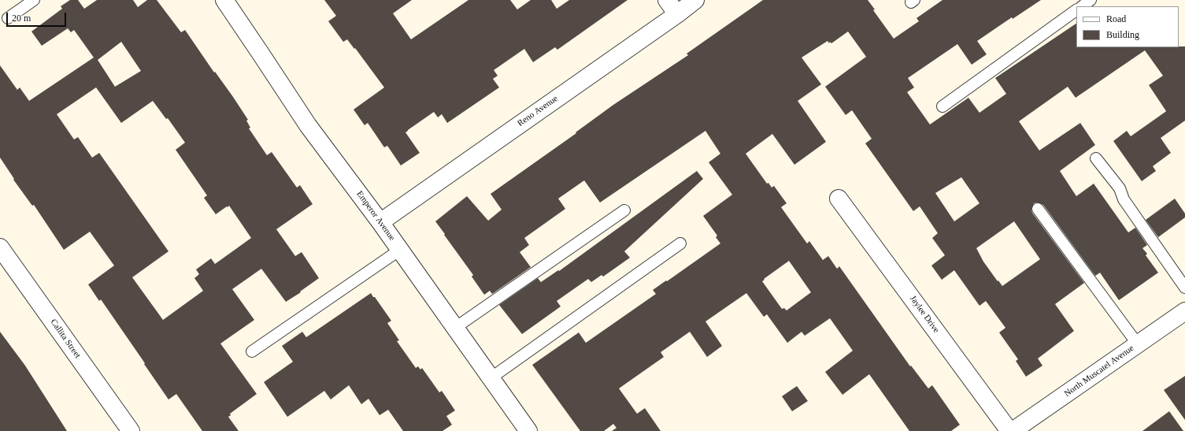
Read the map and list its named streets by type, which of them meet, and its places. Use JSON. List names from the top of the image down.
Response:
{
  "streets": {
    "street": [
      "Reno Avenue",
      "Emperor Avenue",
      "Jaylee Drive",
      "Callita Street",
      "North Muscatel Avenue"
    ]
  },
  "crossings": [
    ["Reno Avenue", "Emperor Avenue"]
  ],
  "legend": ["Road", "Building"],
  "scale_bar": "20 m"
}
